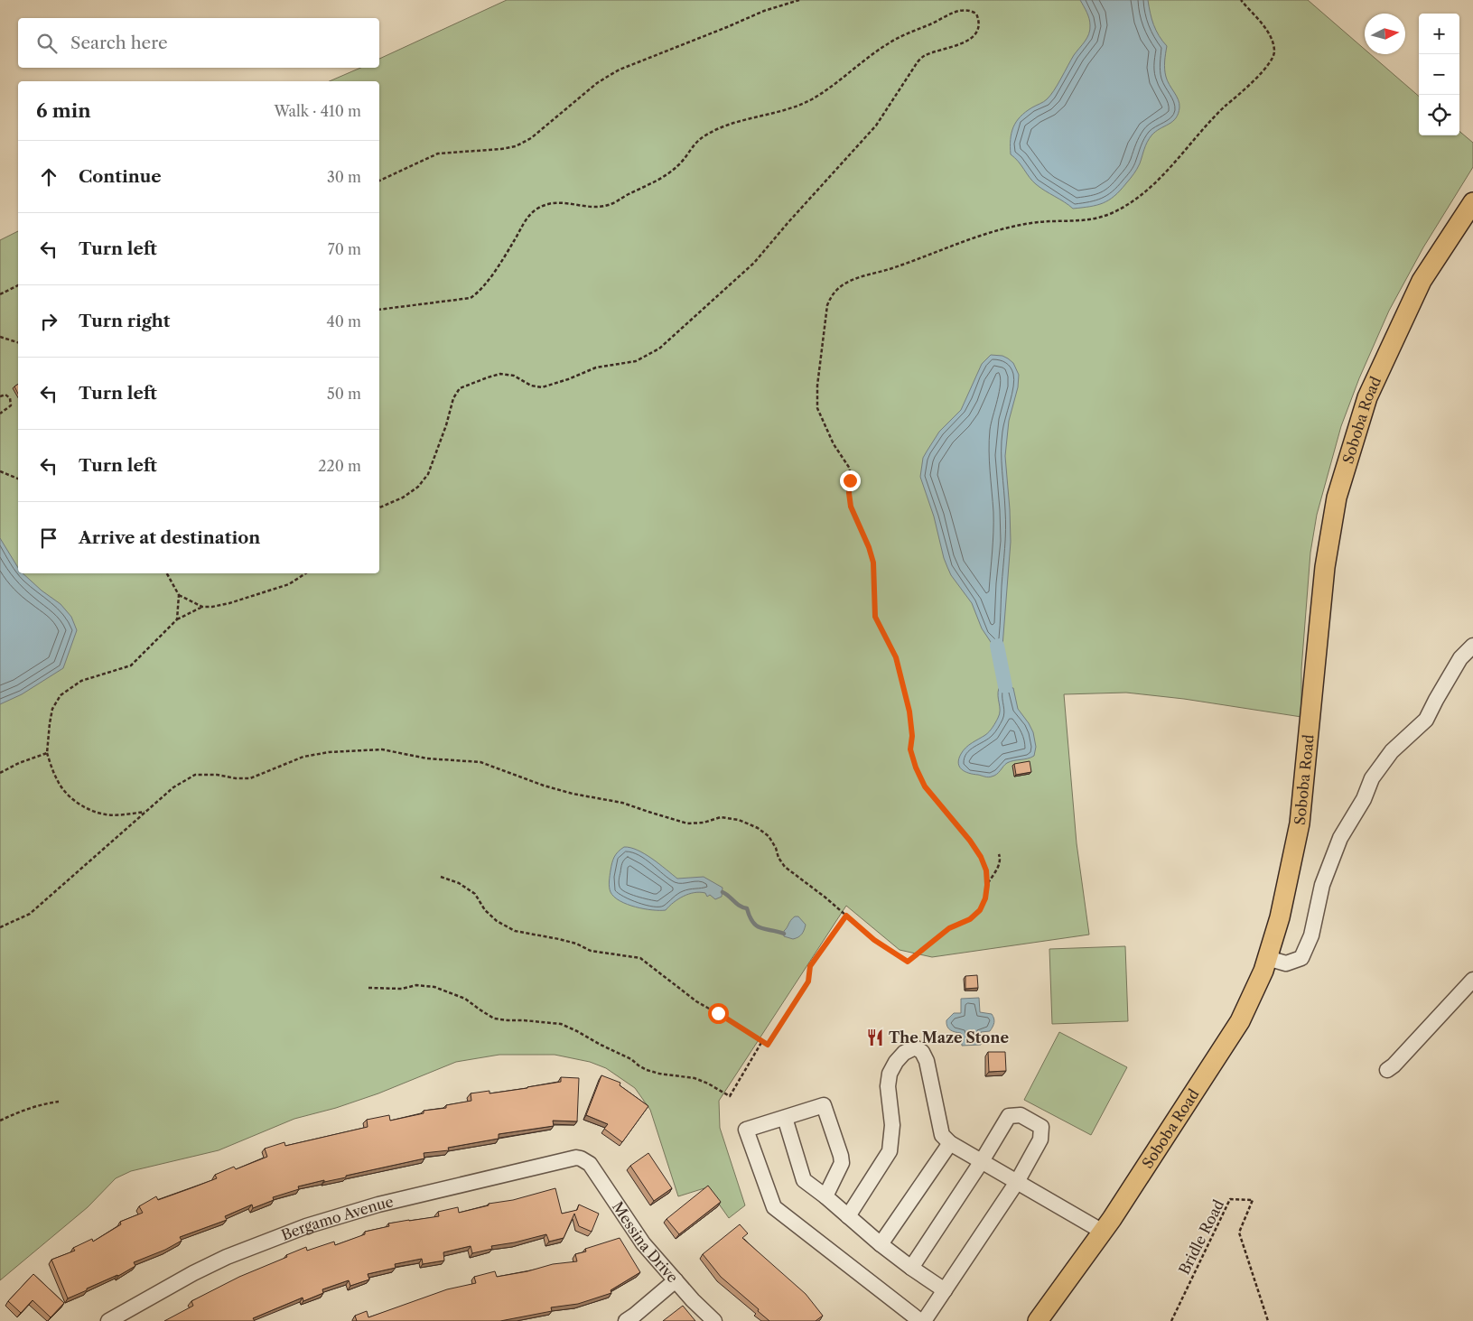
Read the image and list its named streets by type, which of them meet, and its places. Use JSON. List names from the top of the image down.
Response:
{
  "streets": {
    "main road": ["Soboba Road"],
    "street": ["Bergamo Avenue", "Messina Drive"],
    "path": ["Bridle Road"]
  },
  "crossings": [
    ["Bergamo Avenue", "Messina Drive"]
  ],
  "places": {
    "restaurant": ["The Maze Stone"]
  },
  "north": "right",
  "page": {
    "map_buttons": ["+", "−"],
    "search": "Search here",
    "heading": ["6 min", "Walk · 410 m"],
    "list": [
      ["Continue", "30 m"],
      ["Turn left", "70 m"],
      ["Turn right", "40 m"],
      ["Turn left", "50 m"],
      ["Turn left", "220 m"],
      "Arrive at destination"
    ]
  }
}
